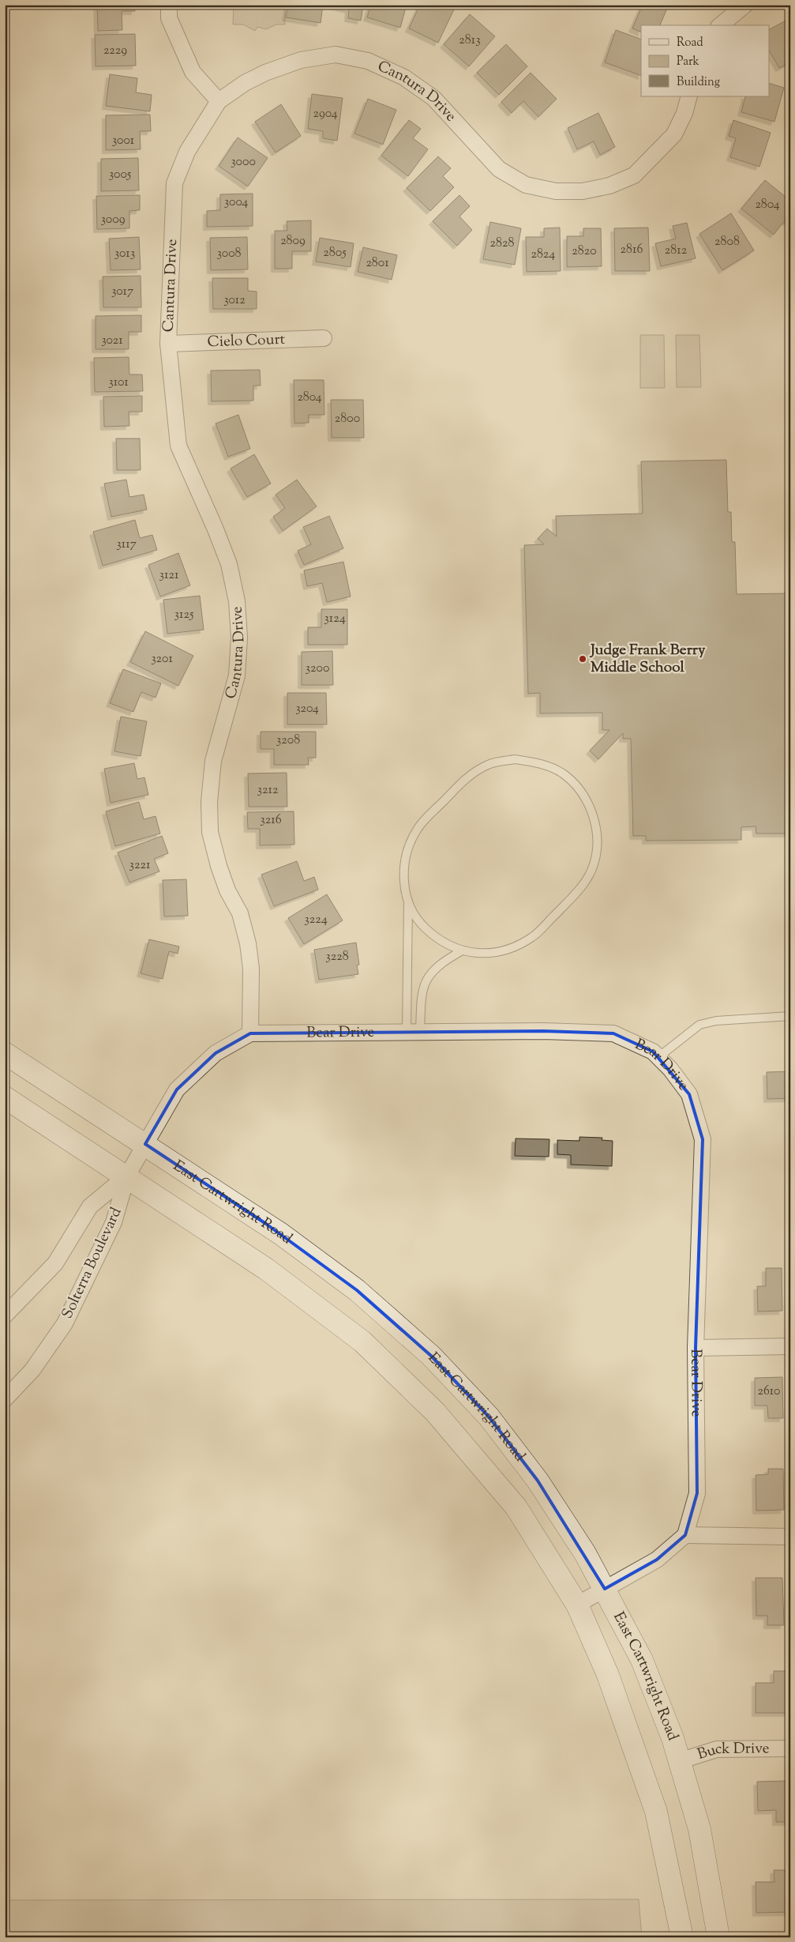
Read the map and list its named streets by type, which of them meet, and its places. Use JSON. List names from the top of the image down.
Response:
{
  "streets": {
    "main road": ["East Cartwright Road"],
    "street": [
      "Cantura Drive",
      "Cielo Court",
      "Bear Drive",
      "Solterra Boulevard",
      "Buck Drive"
    ]
  },
  "crossings": [
    ["Cantura Drive", "Cielo Court"],
    ["Cantura Drive", "Bear Drive"],
    ["Bear Drive", "East Cartwright Road"],
    ["Bear Drive", "Solterra Boulevard"],
    ["East Cartwright Road", "Buck Drive"]
  ],
  "places": ["Judge Frank Berry Middle School"],
  "house_numbers": [
    "2813",
    "2229",
    "2904",
    "3001",
    "3000",
    "3005",
    "3004",
    "2804",
    "3009",
    "2809",
    "2808",
    "2828",
    "2816",
    "2812",
    "2820",
    "2805",
    "3013",
    "3008",
    "2824",
    "2801",
    "3017",
    "3012",
    "3021",
    "3101",
    "2804",
    "2800",
    "3117",
    "3121",
    "3125",
    "3124",
    "3201",
    "3200",
    "3204",
    "3208",
    "3212",
    "3216",
    "3221",
    "3224",
    "3228",
    "2610"
  ],
  "legend": ["Road", "Park", "Building"]
}
